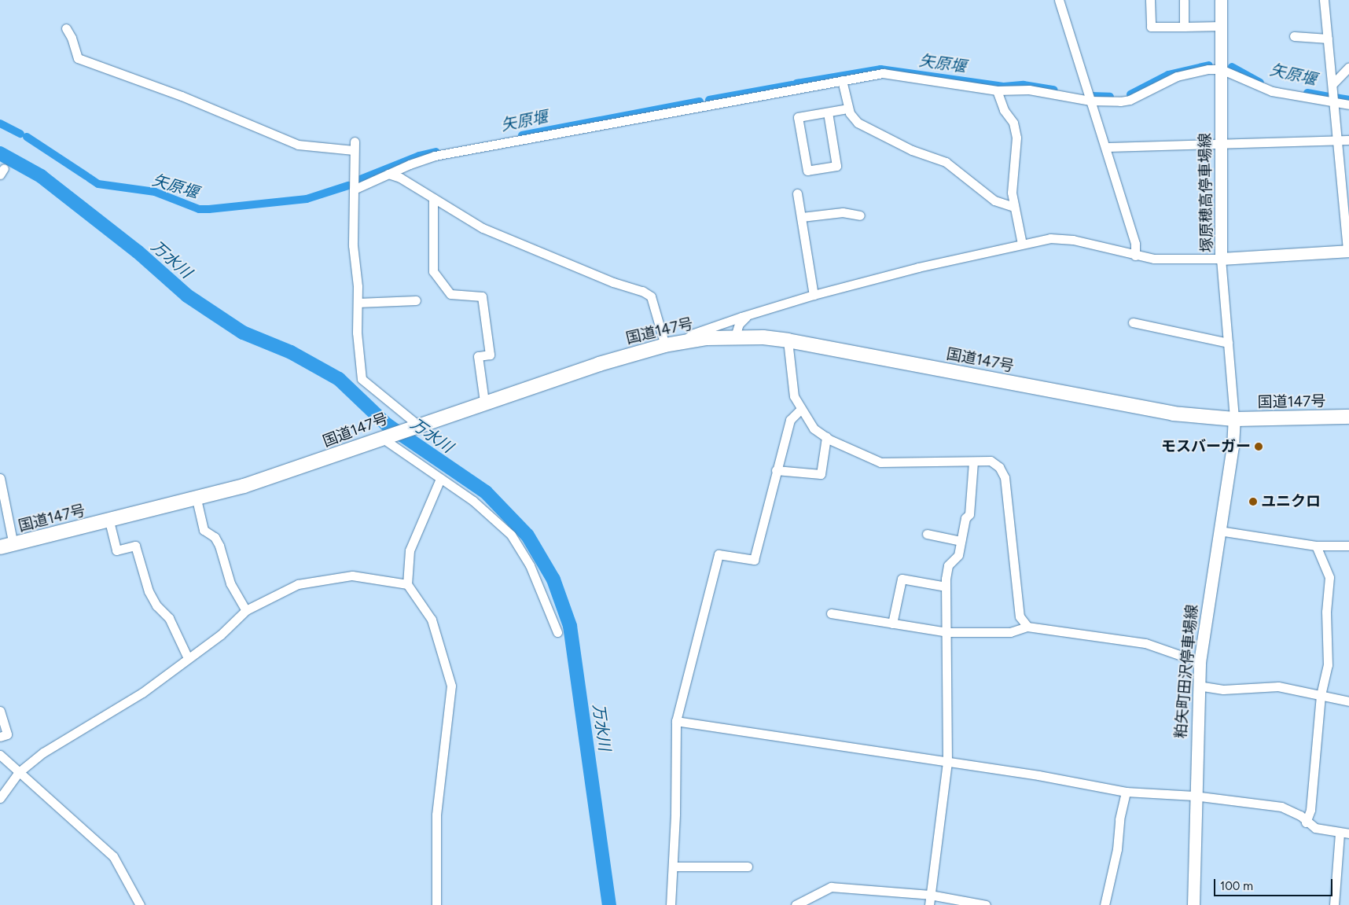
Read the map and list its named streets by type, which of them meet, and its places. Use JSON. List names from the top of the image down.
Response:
{
  "streets": {
    "highway": ["国道147号"],
    "main road": ["塚原穂高停車場線", "粕矢町田沢停車場線"]
  },
  "crossings": [
    ["国道147号", "粕矢町田沢停車場線"]
  ],
  "water": ["矢原堰", "万水川"],
  "places": ["モスバーガー", "ユニクロ"],
  "scale_bar": "100 m"
}
